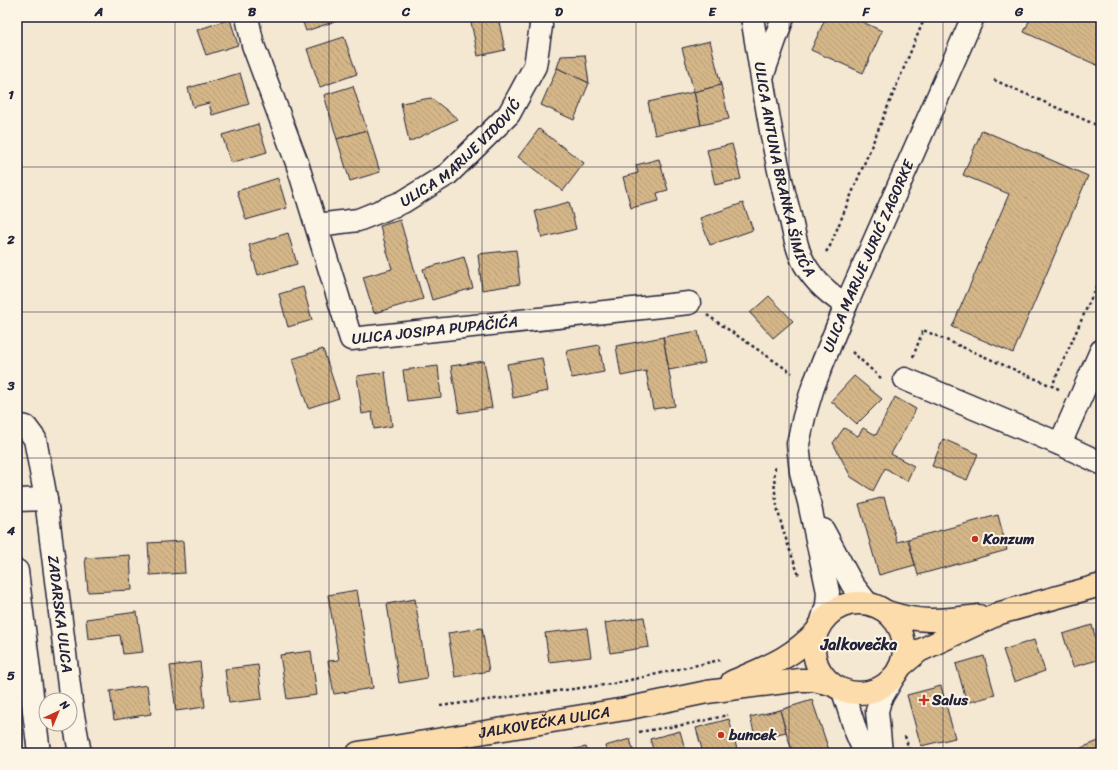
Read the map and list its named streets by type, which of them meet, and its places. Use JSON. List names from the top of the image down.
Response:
{
  "streets": {
    "main road": ["JALKOVEČKA ULICA"],
    "street": [
      "ULICA MARIJE VIDOVIĆ",
      "ULICA ANTUNA BRANKA ŠIMIĆA",
      "ULICA MARIJE JURIĆ ZAGORKE",
      "ULICA JOSIPA PUPAČIĆA",
      "ZADARSKA ULICA"
    ]
  },
  "crossings": [
    ["ULICA MARIJE VIDOVIĆ", "ULICA JOSIPA PUPAČIĆA"],
    ["ULICA ANTUNA BRANKA ŠIMIĆA", "ULICA MARIJE JURIĆ ZAGORKE"],
    ["ULICA MARIJE JURIĆ ZAGORKE", "JALKOVEČKA ULICA"]
  ],
  "districts": ["Jalkovečka"],
  "places": {
    "other": ["Konzum", "buncek"],
    "health": ["Salus"]
  },
  "north": "top right",
  "grid": {
    "columns": [
      "A",
      "B",
      "C",
      "D",
      "E",
      "F",
      "G"
    ],
    "rows": [
      "1",
      "2",
      "3",
      "4",
      "5"
    ]
  }
}
